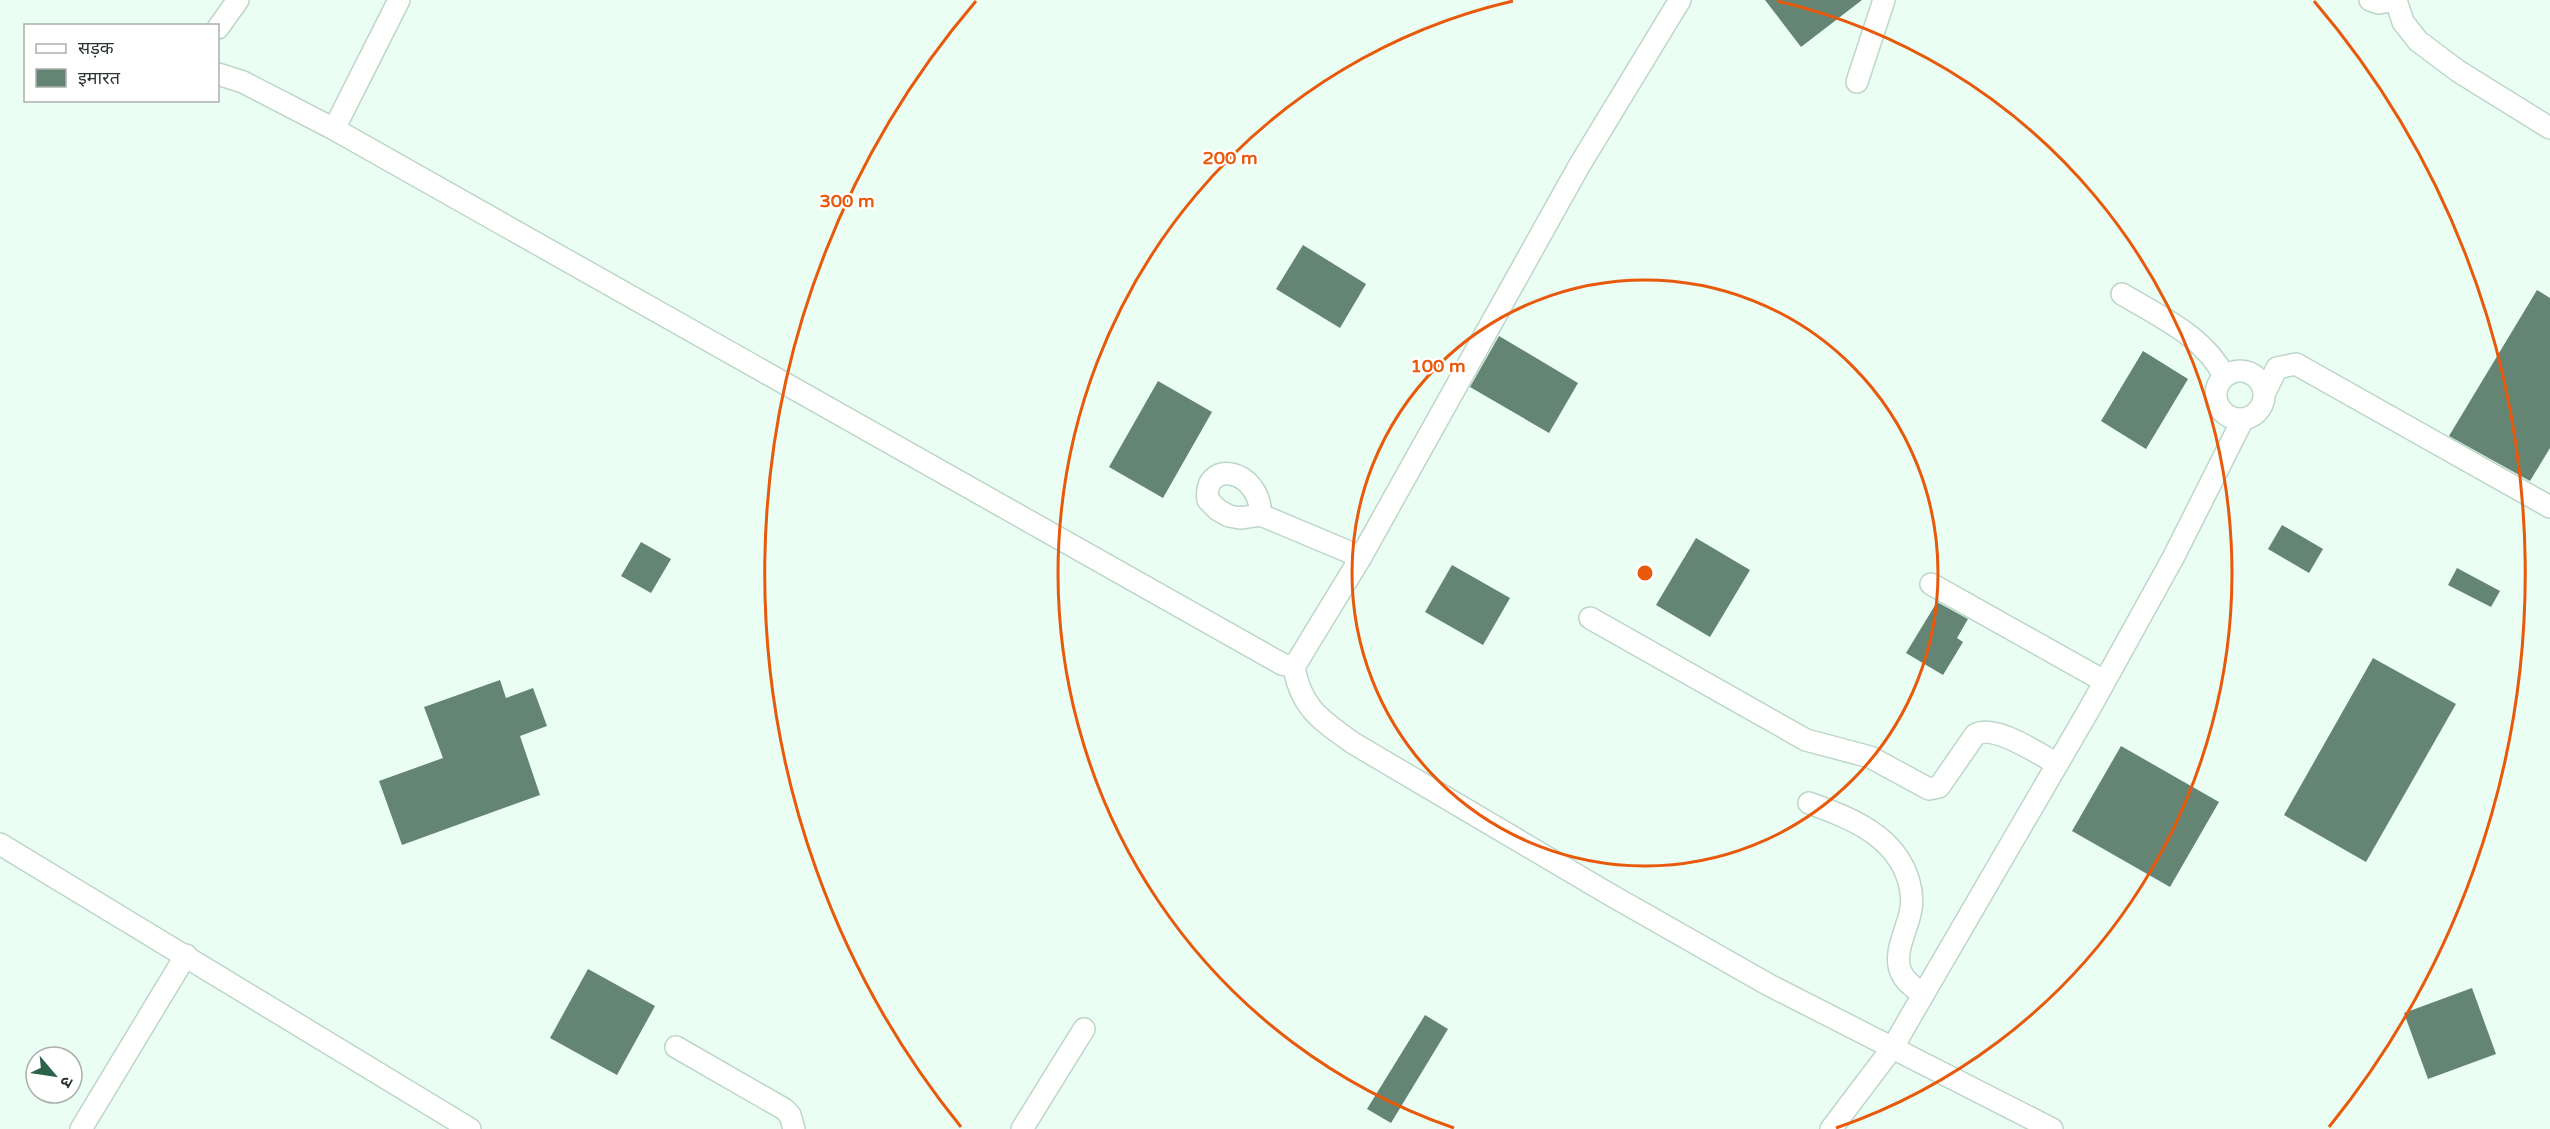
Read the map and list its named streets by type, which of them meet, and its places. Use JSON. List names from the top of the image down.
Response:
{
  "legend": ["सड़क", "इमारत"],
  "north": "bottom right",
  "rings": ["200 m", "300 m", "100 m"]
}
